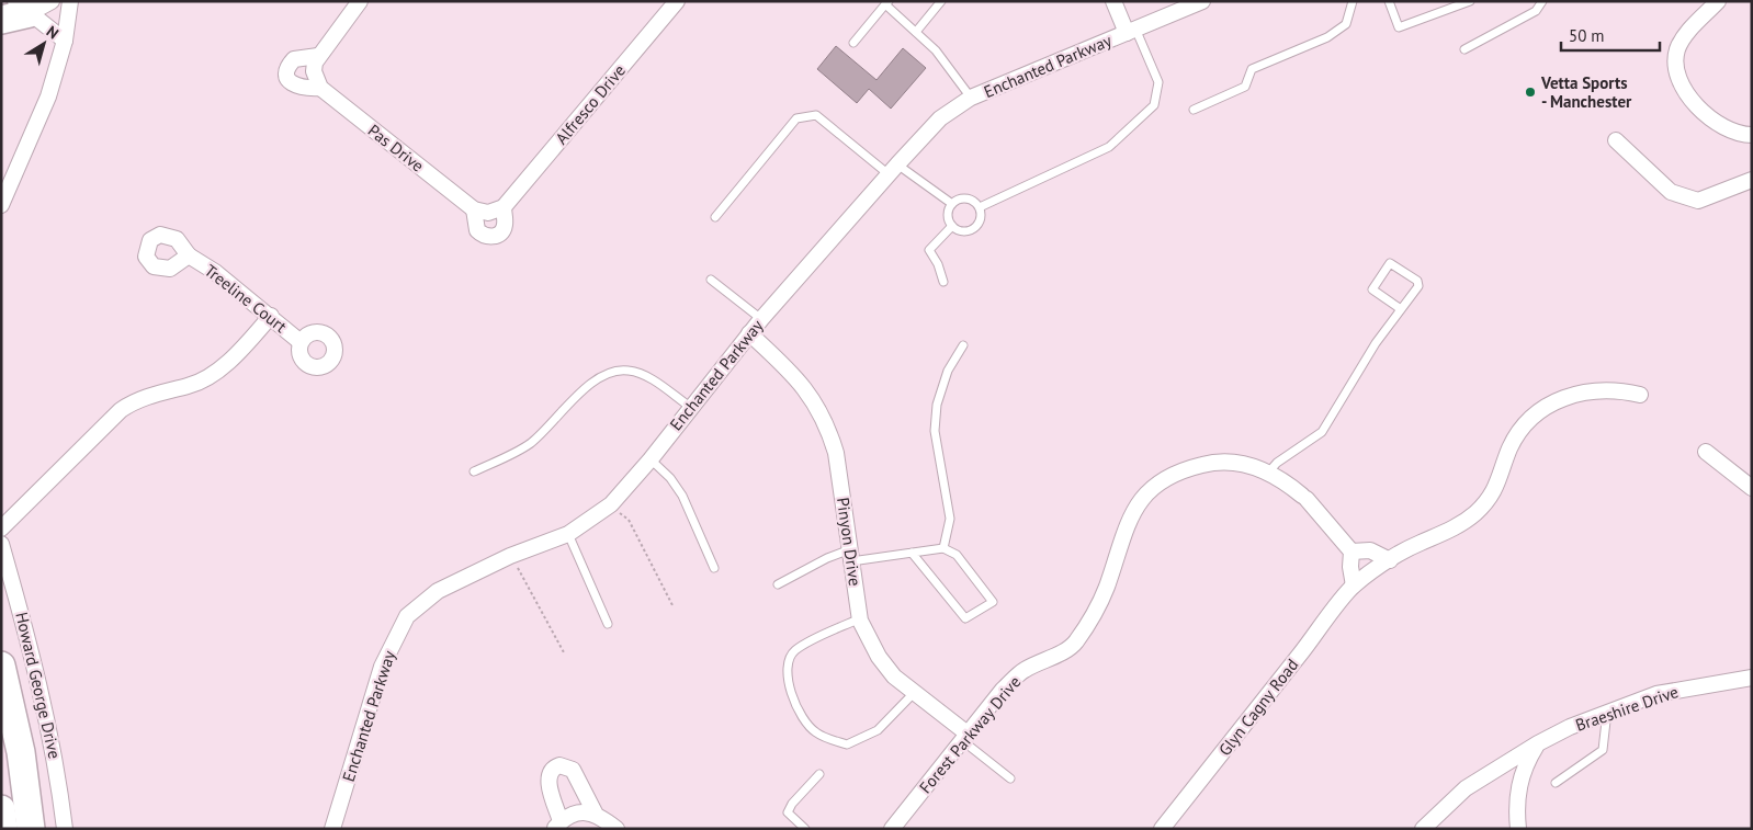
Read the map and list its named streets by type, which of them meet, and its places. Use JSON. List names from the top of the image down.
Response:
{
  "streets": {
    "street": [
      "Enchanted Parkway",
      "Alfresco Drive",
      "Pas Drive",
      "Treeline Court",
      "Pinyon Drive",
      "Howard George Drive",
      "Glyn Cagny Road",
      "Braeshire Drive",
      "Forest Parkway Drive"
    ]
  },
  "crossings": [
    ["Enchanted Parkway", "Pinyon Drive"],
    ["Pinyon Drive", "Forest Parkway Drive"]
  ],
  "places": ["Vetta Sports - Manchester"],
  "scale_bar": "50 m",
  "north": "top right"
}
